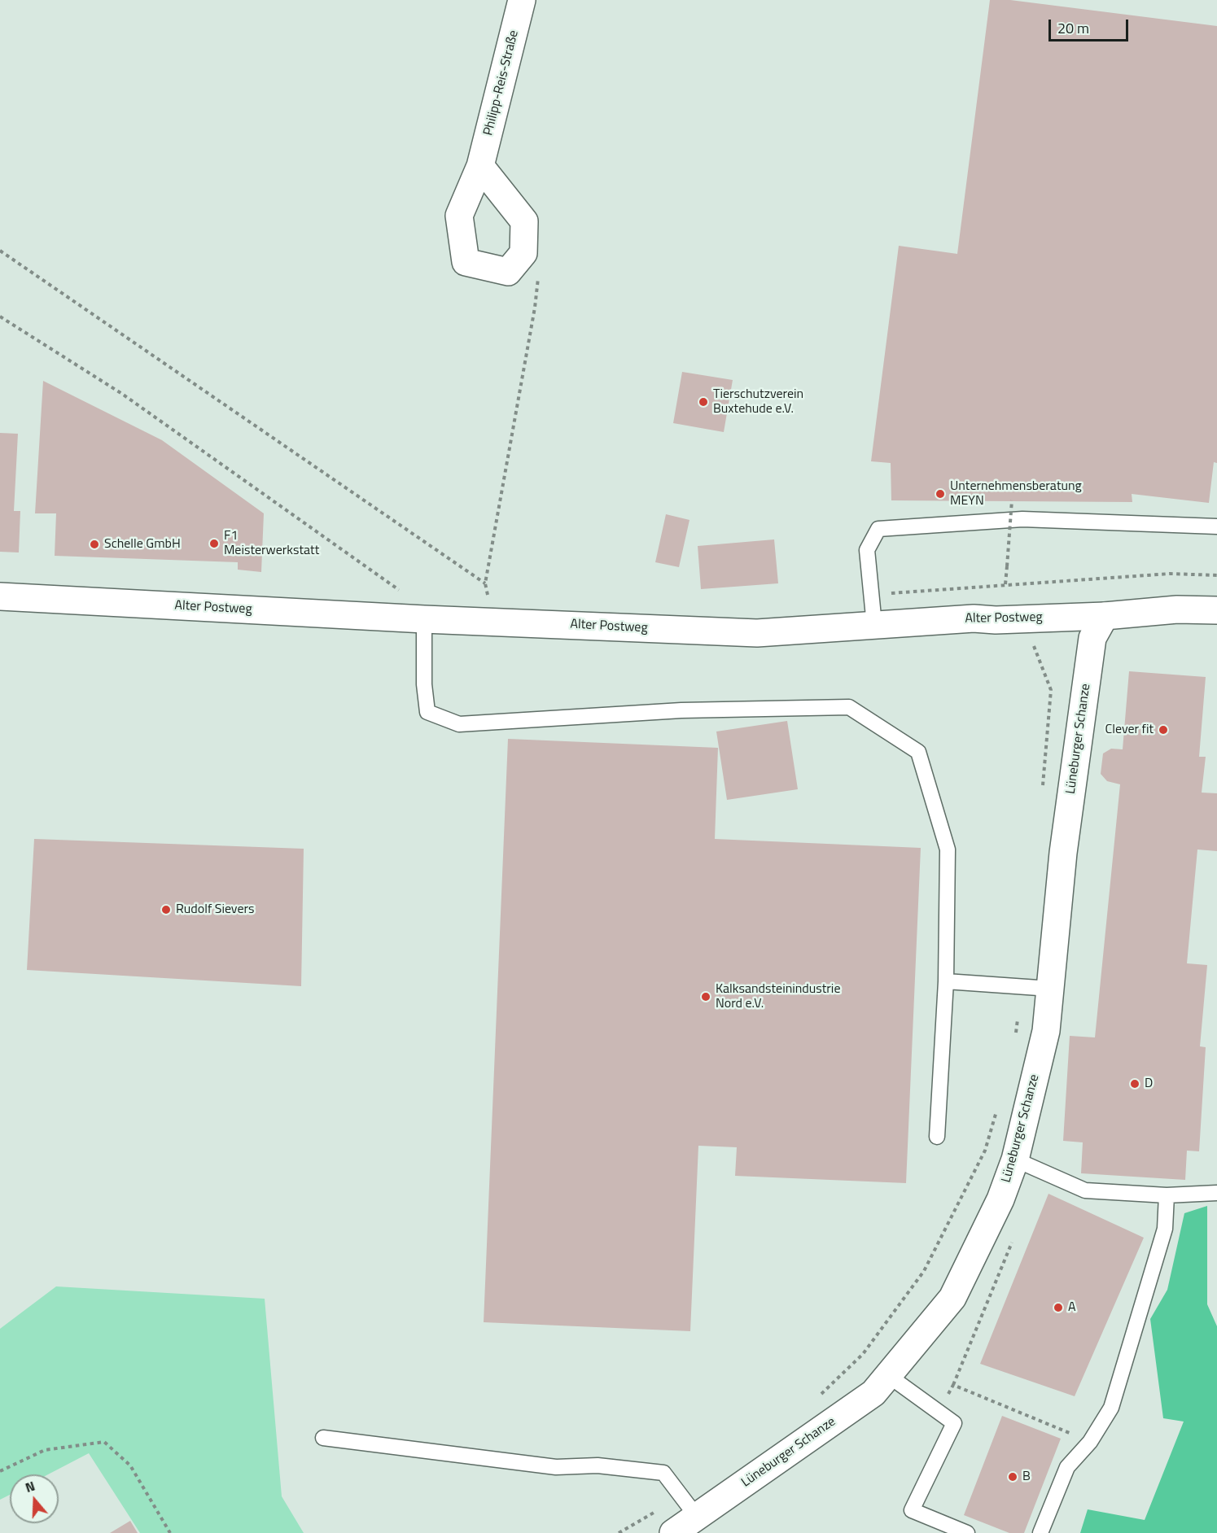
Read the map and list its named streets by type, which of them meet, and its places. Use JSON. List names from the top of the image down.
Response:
{
  "streets": {
    "street": ["Philipp-Reis-Straße", "Alter Postweg", "Lüneburger Schanze"]
  },
  "crossings": [
    ["Alter Postweg", "Lüneburger Schanze"]
  ],
  "places": [
    "Tierschutzverein Buxtehude e.V.",
    "Unternehmensberatung MEYN",
    "F1 Meisterwerkstatt",
    "Schelle GmbH",
    "Clever fit",
    "Rudolf Sievers",
    "Kalksandsteinindustrie Nord e.V.",
    "D",
    "A",
    "B"
  ],
  "scale_bar": "20 m",
  "north": "top"
}
